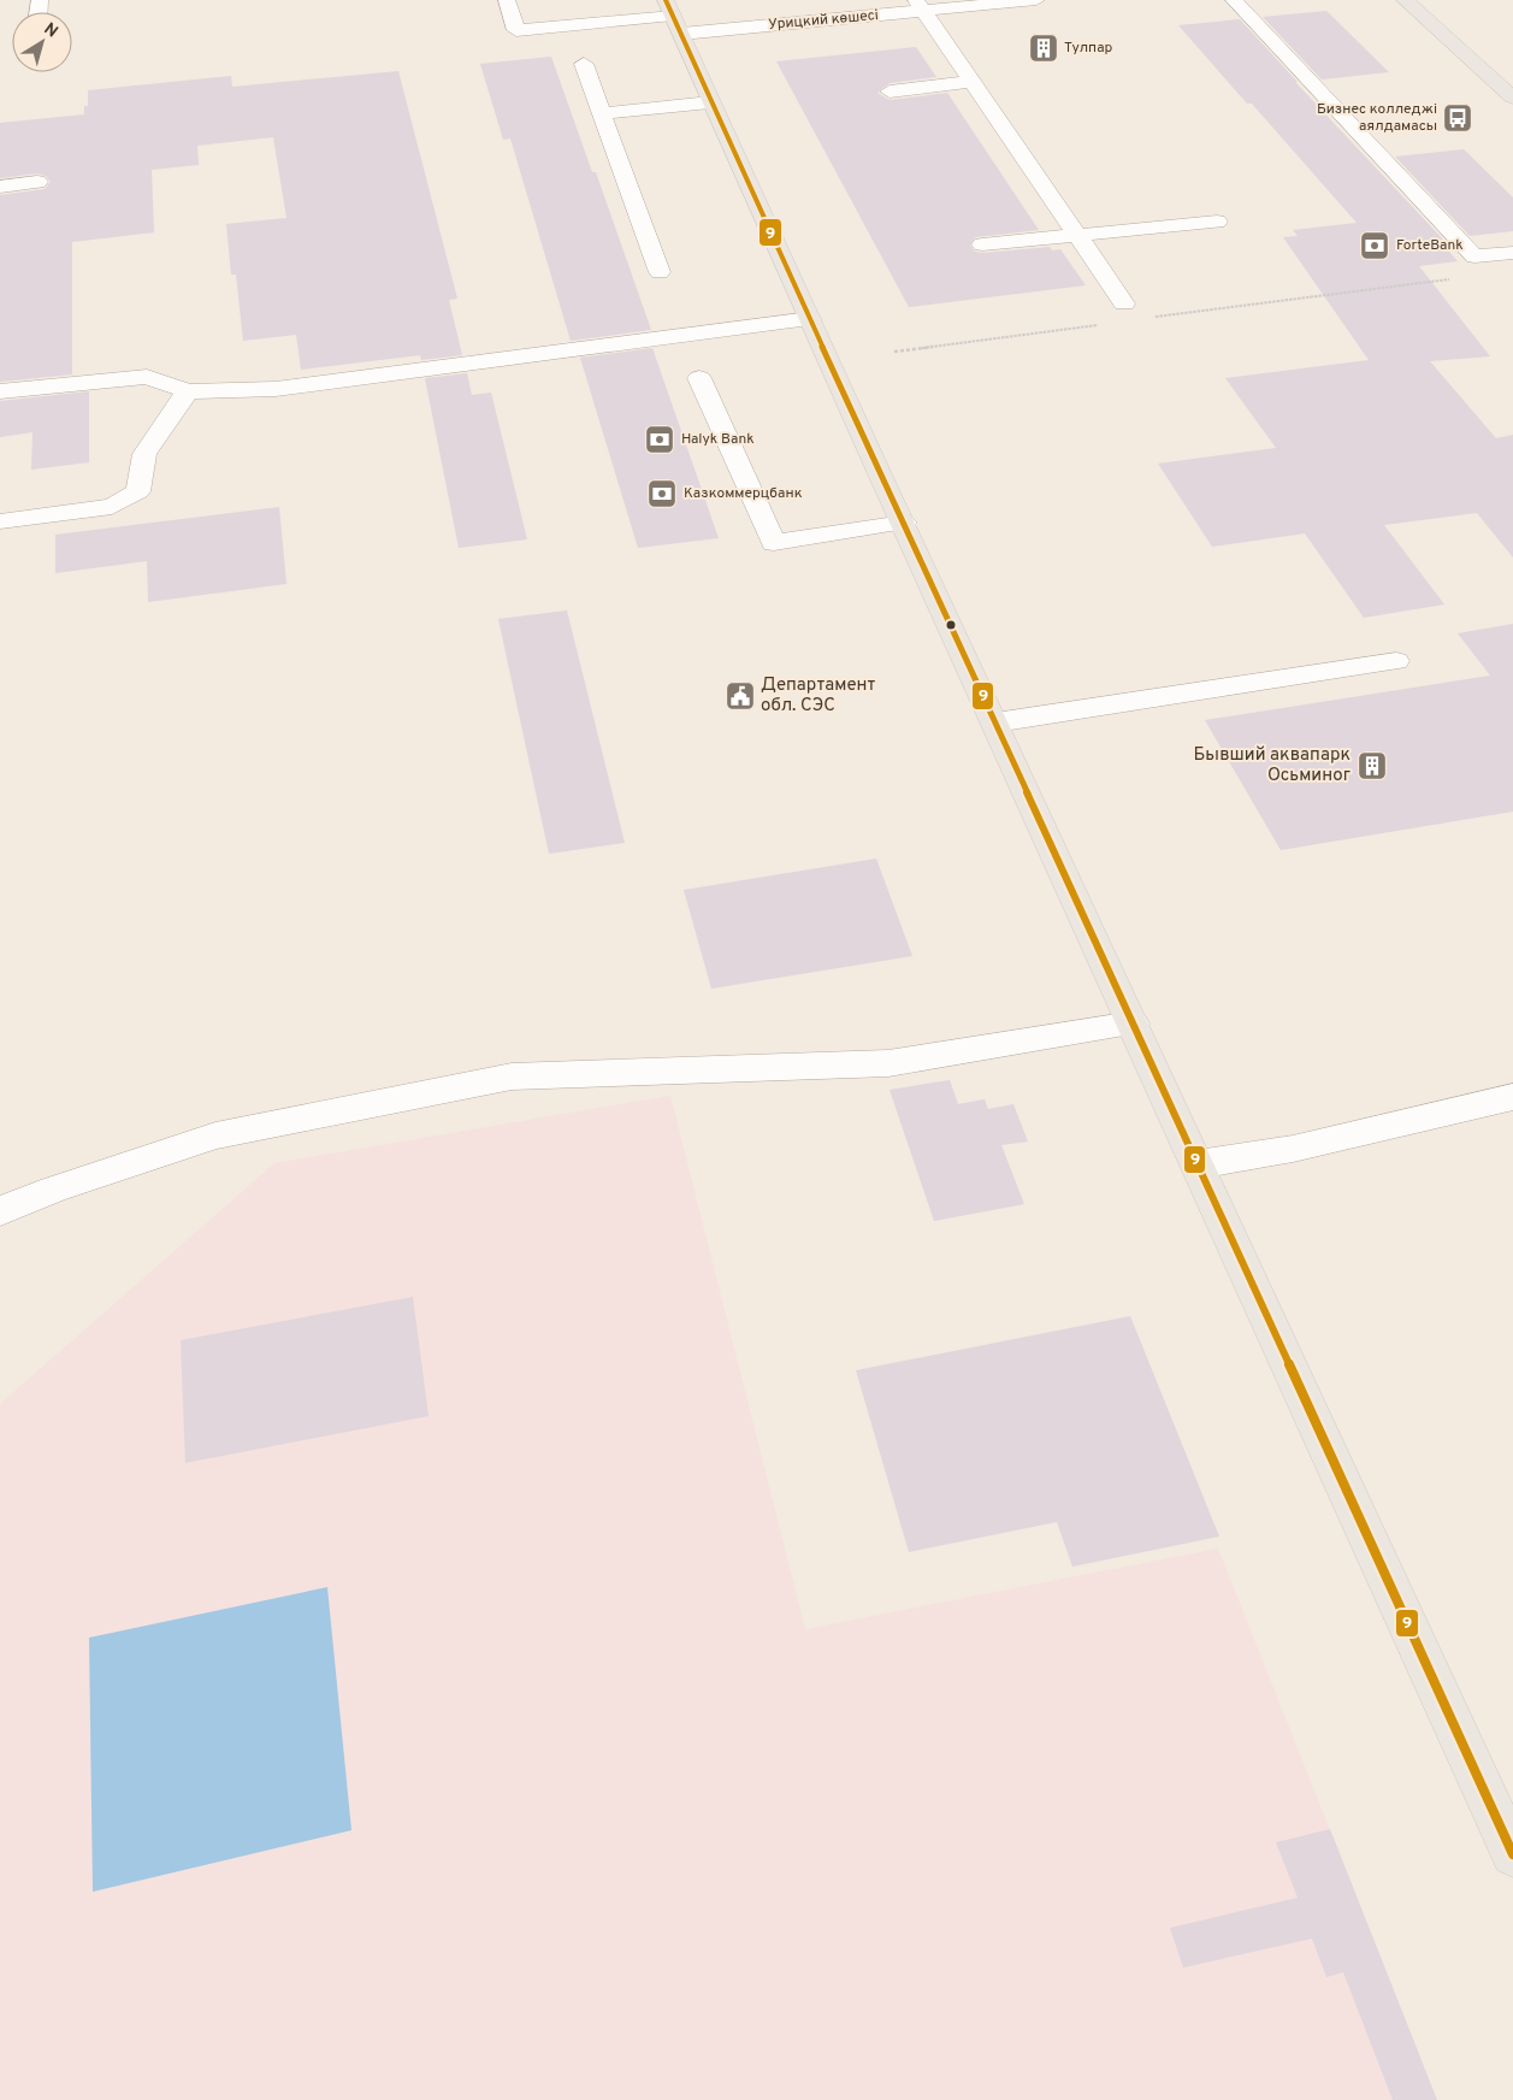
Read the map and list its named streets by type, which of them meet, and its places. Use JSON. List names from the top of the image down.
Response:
{
  "streets": {
    "street": ["Урицкий көшесі"]
  },
  "places": {
    "building": ["Тулпар", "Бывший аквапарк Осьминог"],
    "bus stop": ["Бизнес колледжі аялдамасы"],
    "bank": ["ForteBank", "Halyk Bank", "Казкоммерцбанк"],
    "public building": ["Департамент обл. СЭС"]
  },
  "lines": ["transit line 9"],
  "north": "top right"
}
